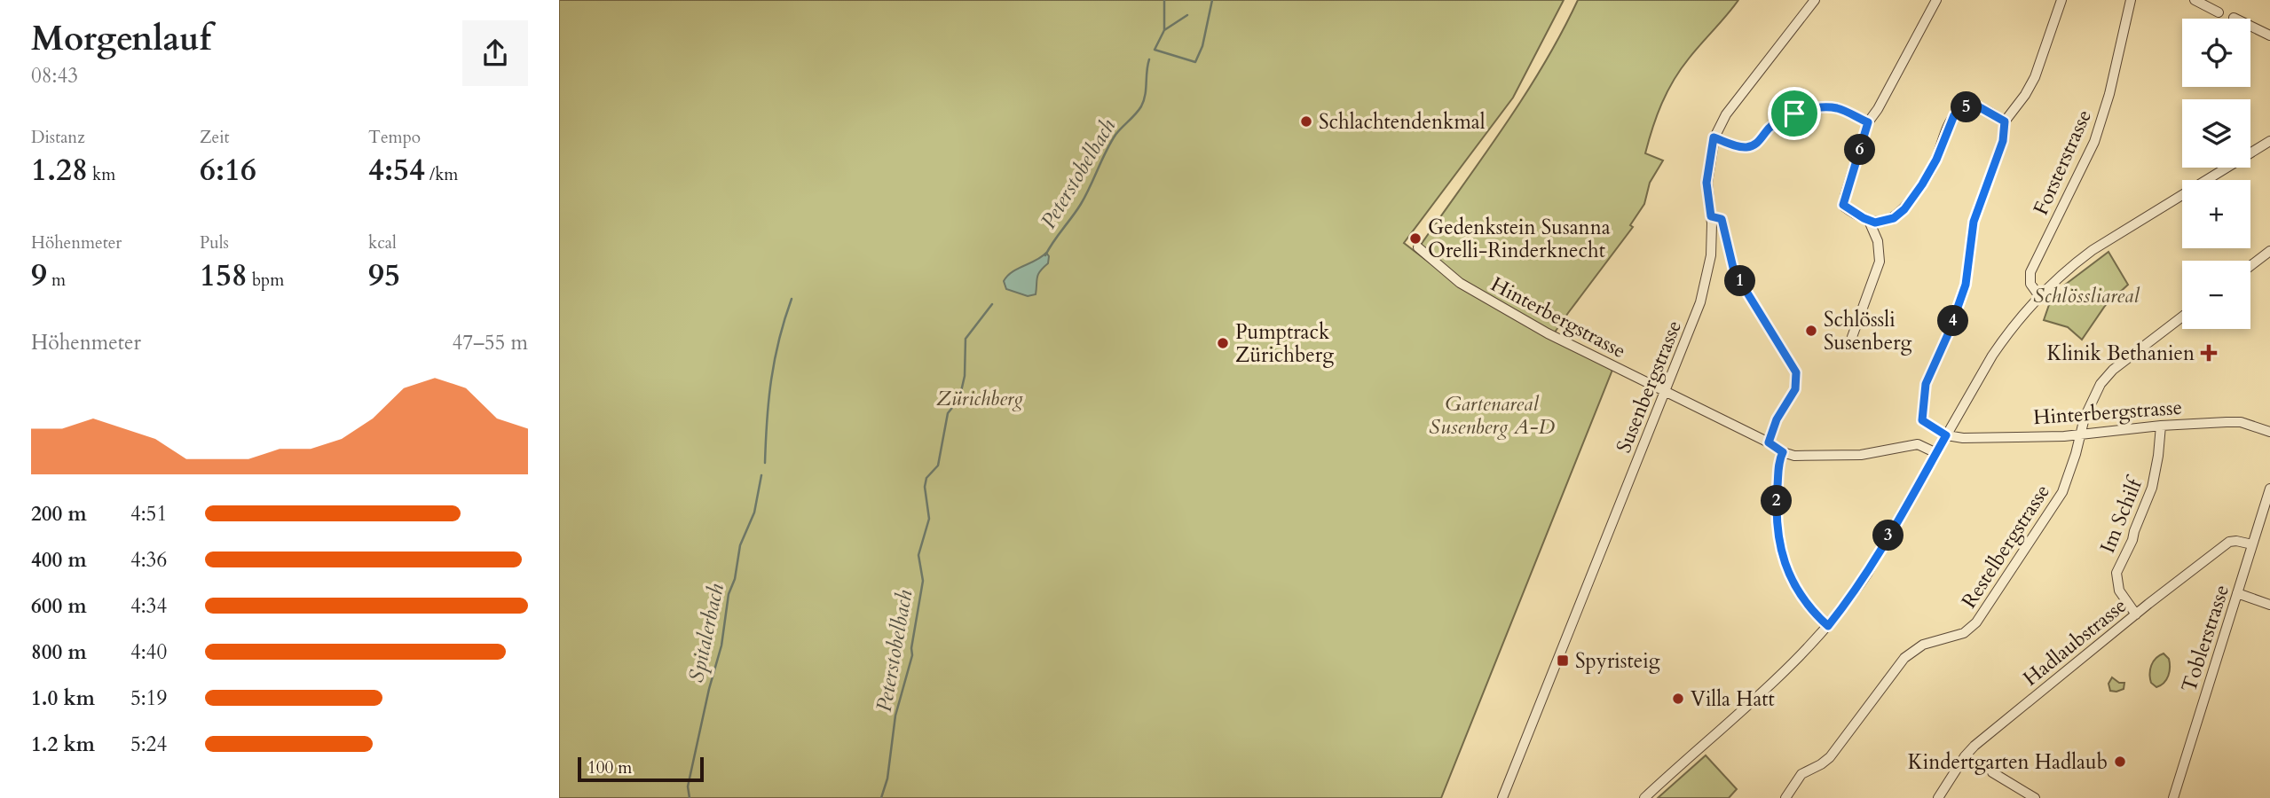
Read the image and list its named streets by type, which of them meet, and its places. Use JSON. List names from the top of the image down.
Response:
{
  "streets": {
    "street": [
      "Forsterstrasse",
      "Hinterbergstrasse",
      "Susenbergstrasse",
      "Im Schilf",
      "Restelbergstrasse",
      "Toblerstrasse",
      "Hadlaubstrasse"
    ]
  },
  "crossings": [
    ["Hinterbergstrasse", "Susenbergstrasse"],
    ["Hinterbergstrasse", "Im Schilf"],
    ["Hinterbergstrasse", "Restelbergstrasse"],
    ["Im Schilf", "Hadlaubstrasse"],
    ["Toblerstrasse", "Hadlaubstrasse"]
  ],
  "water": ["Peterstobelbach", "Spitalerbach"],
  "parks": ["Schlössliareal", "Zürichberg", "Gartenareal Susenberg A-D"],
  "places": {
    "other": [
      "Schlachtendenkmal",
      "Gedenkstein Susanna Orelli-Rinderknecht",
      "Schlössli Susenberg",
      "Pumptrack Zürichberg",
      "Villa Hatt",
      "Kindertgarten Hadlaub"
    ],
    "health": ["Klinik Bethanien"],
    "transit": ["Spyristeig"]
  },
  "scale_bar": "100 m",
  "page": {
    "heading": ["Morgenlauf", "08:43"],
    "map_buttons": ["+", "−"],
    "pins": [
      "5",
      "6",
      "1",
      "4",
      "2",
      "3"
    ],
    "stats": [
      ["Distanz", "1.28 km"],
      ["Zeit", "6:16"],
      ["Tempo", "4:54 /km"],
      ["Höhenmeter", "9 m"],
      ["Puls", "158 bpm"],
      ["kcal", "95"]
    ],
    "chart": ["Höhenmeter", "47–55 m"],
    "list": [
      {
        "name": "200 m",
        "note": "4:51"
      },
      {
        "name": "400 m",
        "note": "4:36"
      },
      {
        "name": "600 m",
        "note": "4:34"
      },
      {
        "name": "800 m",
        "note": "4:40"
      },
      {
        "name": "1.0 km",
        "note": "5:19"
      },
      {
        "name": "1.2 km",
        "note": "5:24"
      }
    ],
    "scale": "100 m"
  }
}
